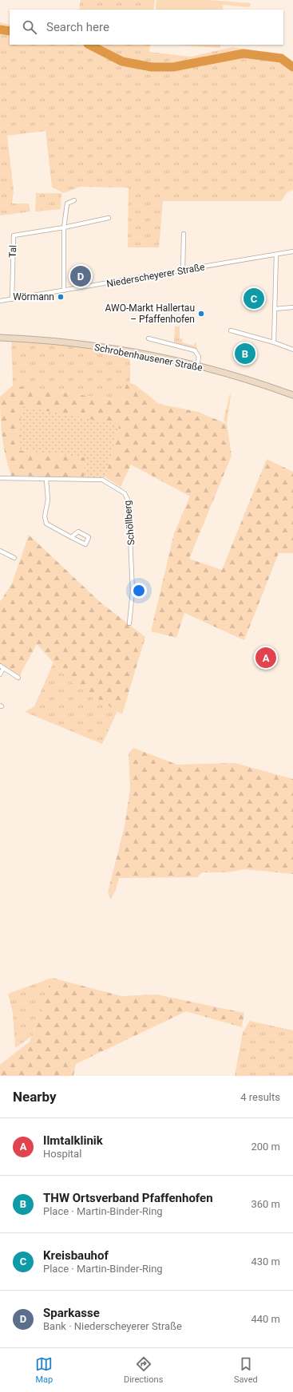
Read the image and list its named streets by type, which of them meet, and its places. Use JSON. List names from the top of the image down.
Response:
{
  "streets": {
    "main road": ["Schrobenhausener Straße"],
    "street": ["Tal", "Niederscheyerer Straße", "Schöllberg"]
  },
  "crossings": [
    ["Tal", "Niederscheyerer Straße"]
  ],
  "places": ["Wörmann", "AWO-Markt Hallertau – Pfaffenhofen"],
  "page": {
    "search": "Search here",
    "pins": [
      "D",
      "C",
      "B",
      "A"
    ],
    "heading": ["Nearby", "4 results"],
    "list": [
      {
        "mark": "A",
        "name": "Ilmtalklinik",
        "note": "Hospital",
        "value": "200 m"
      },
      {
        "mark": "B",
        "name": "THW Ortsverband Pfaffenhofen",
        "note": "Place · Martin-Binder-Ring",
        "value": "360 m"
      },
      {
        "mark": "C",
        "name": "Kreisbauhof",
        "note": "Place · Martin-Binder-Ring",
        "value": "430 m"
      },
      {
        "mark": "D",
        "name": "Sparkasse",
        "note": "Bank · Niederscheyerer Straße",
        "value": "440 m"
      }
    ],
    "nav": ["Map", "Directions", "Saved"]
  }
}
